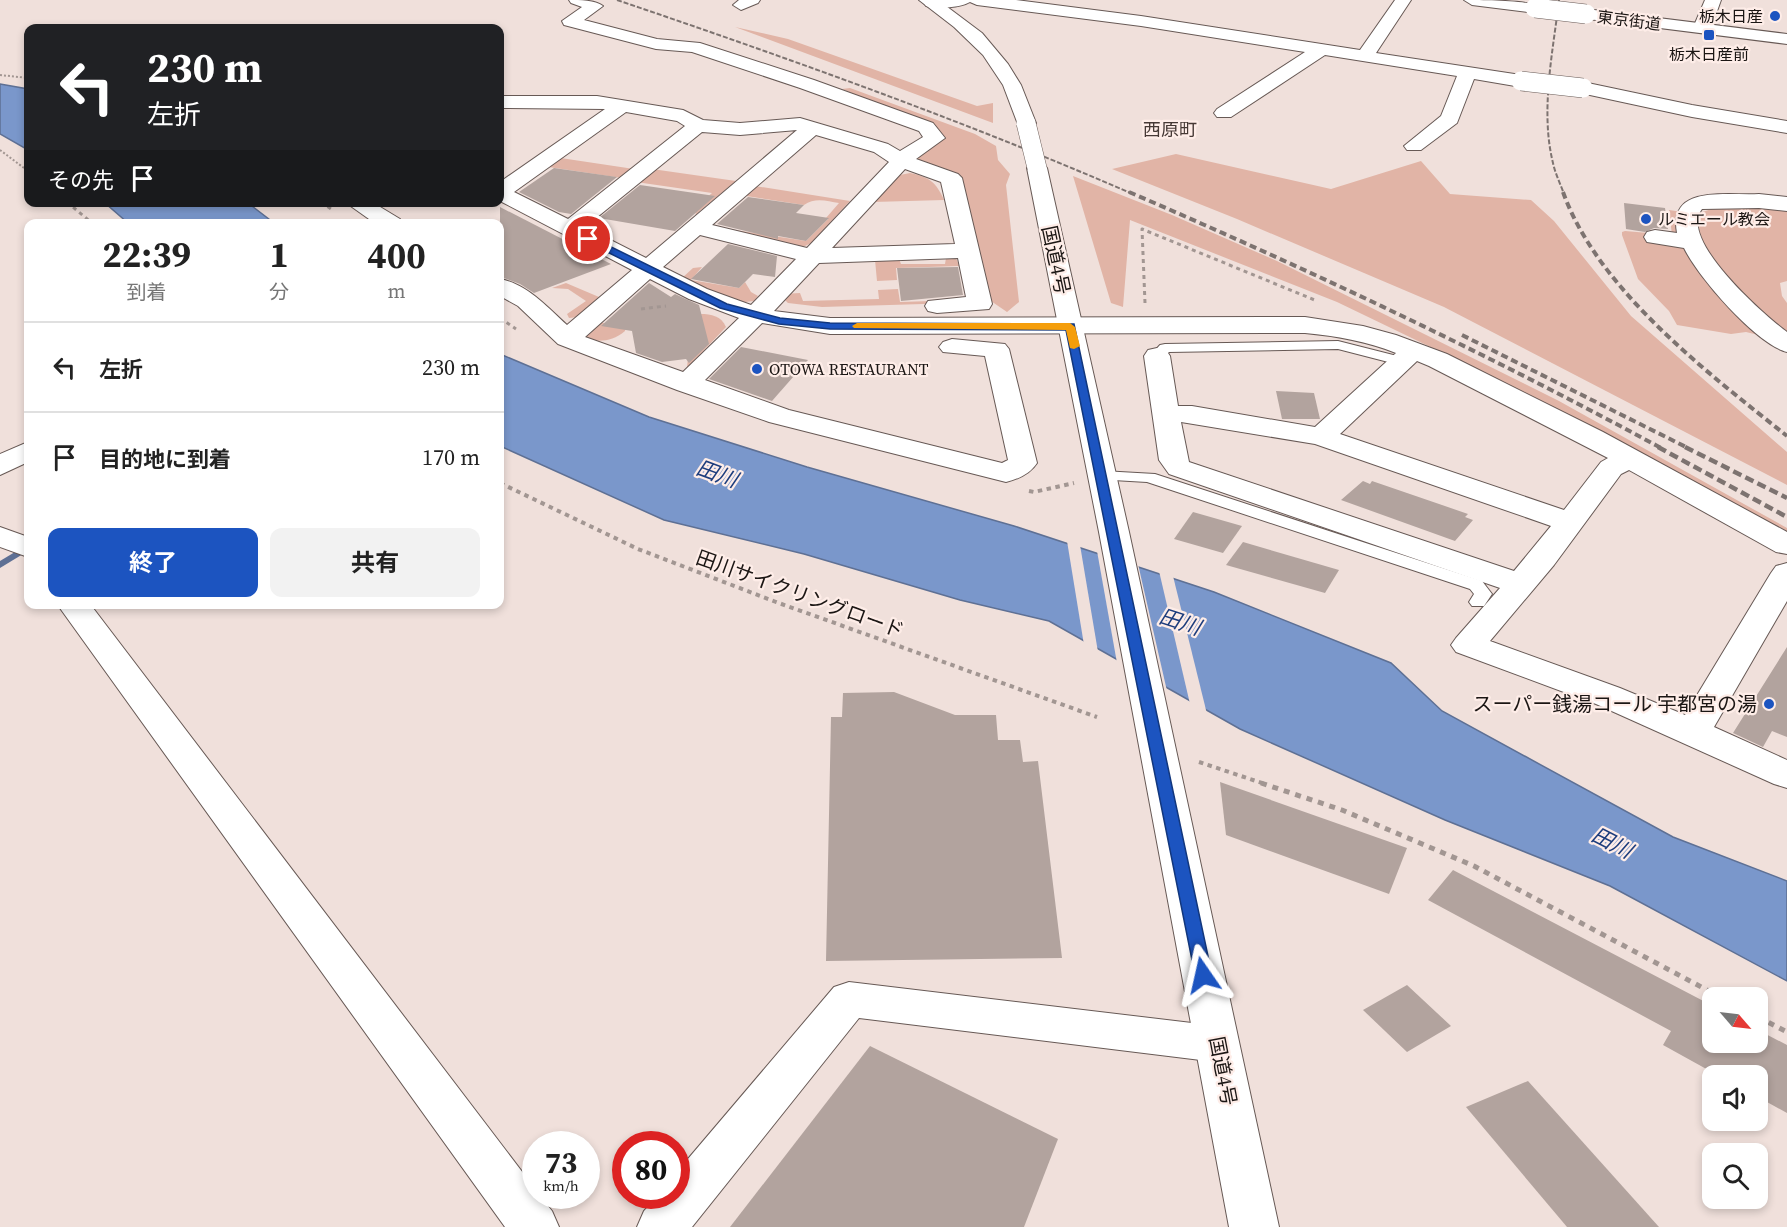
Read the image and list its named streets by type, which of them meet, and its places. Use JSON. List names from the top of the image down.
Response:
{
  "streets": {
    "main road": ["東京街道", "国道4号"],
    "path": ["田川サイクリングロード"]
  },
  "districts": ["西原町"],
  "water": ["田川"],
  "places": {
    "other": [
      "栃木日産",
      "ルミエール教会",
      "OTOWA RESTAURANT",
      "スーパー銭湯コール 宇都宮の湯"
    ],
    "transit": ["栃木日産前"]
  },
  "north": "bottom right",
  "page": {
    "turn": ["230 m", "左折"],
    "then": "その先",
    "eta": [
      "22:39",
      "到着",
      "1",
      "分",
      "400",
      "m"
    ],
    "list": [
      {
        "name": "左折",
        "value": "230 m"
      },
      {
        "name": "目的地に到着",
        "value": "170 m"
      }
    ],
    "buttons": ["終了", "共有"],
    "speed": "73 km/h",
    "limit": "80"
  }
}
